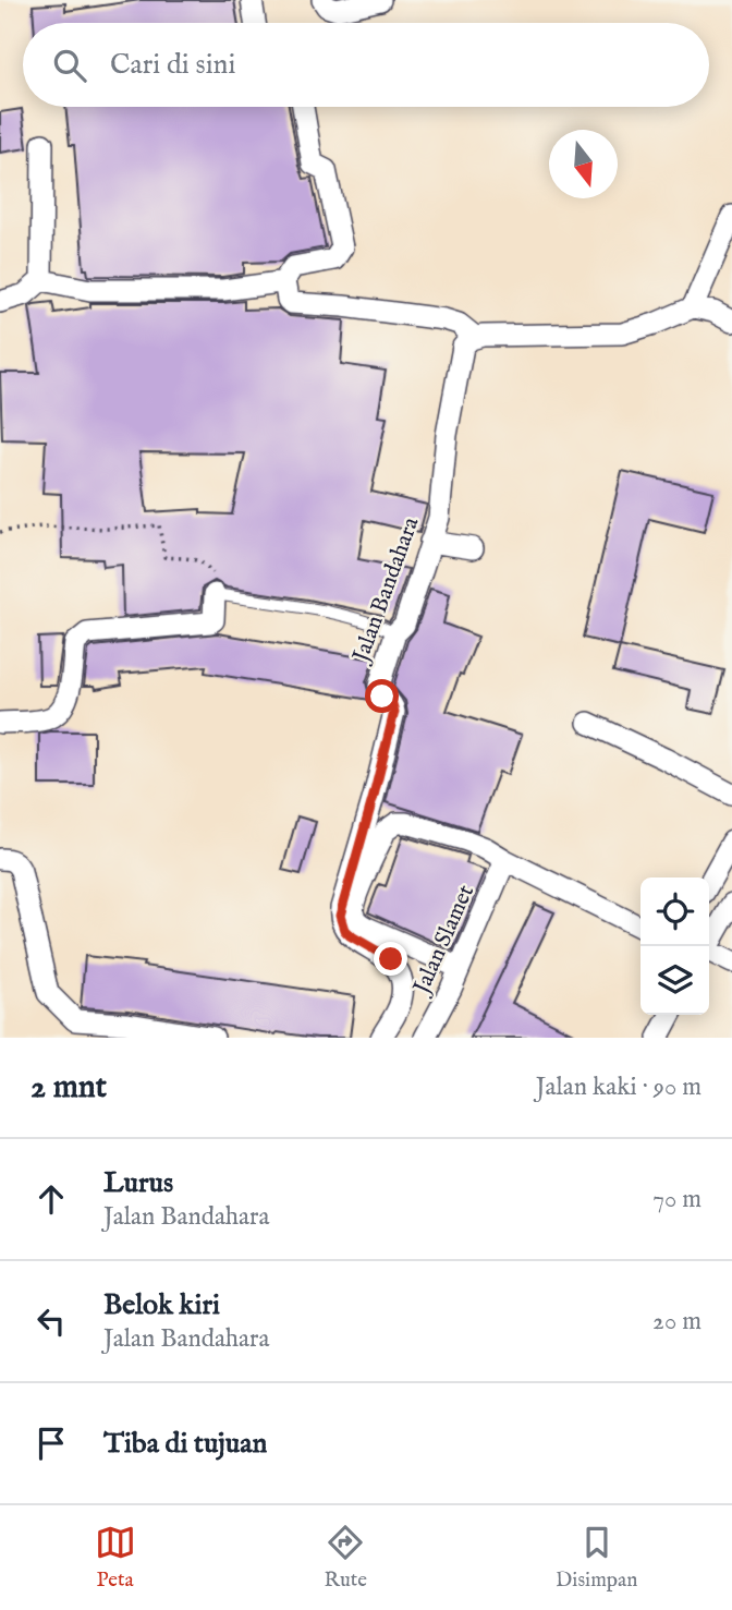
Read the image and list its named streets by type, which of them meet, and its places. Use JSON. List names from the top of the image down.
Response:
{
  "streets": {
    "street": ["Jalan Bandahara", "Jalan Slamet"]
  },
  "north": "bottom",
  "page": {
    "search": "Cari di sini",
    "heading": ["2 mnt", "Jalan kaki · 90 m"],
    "list": [
      ["Lurus", "Jalan Bandahara", "70 m"],
      ["Belok kiri", "Jalan Bandahara", "20 m"],
      "Tiba di tujuan"
    ],
    "nav": ["Peta", "Rute", "Disimpan"]
  }
}
